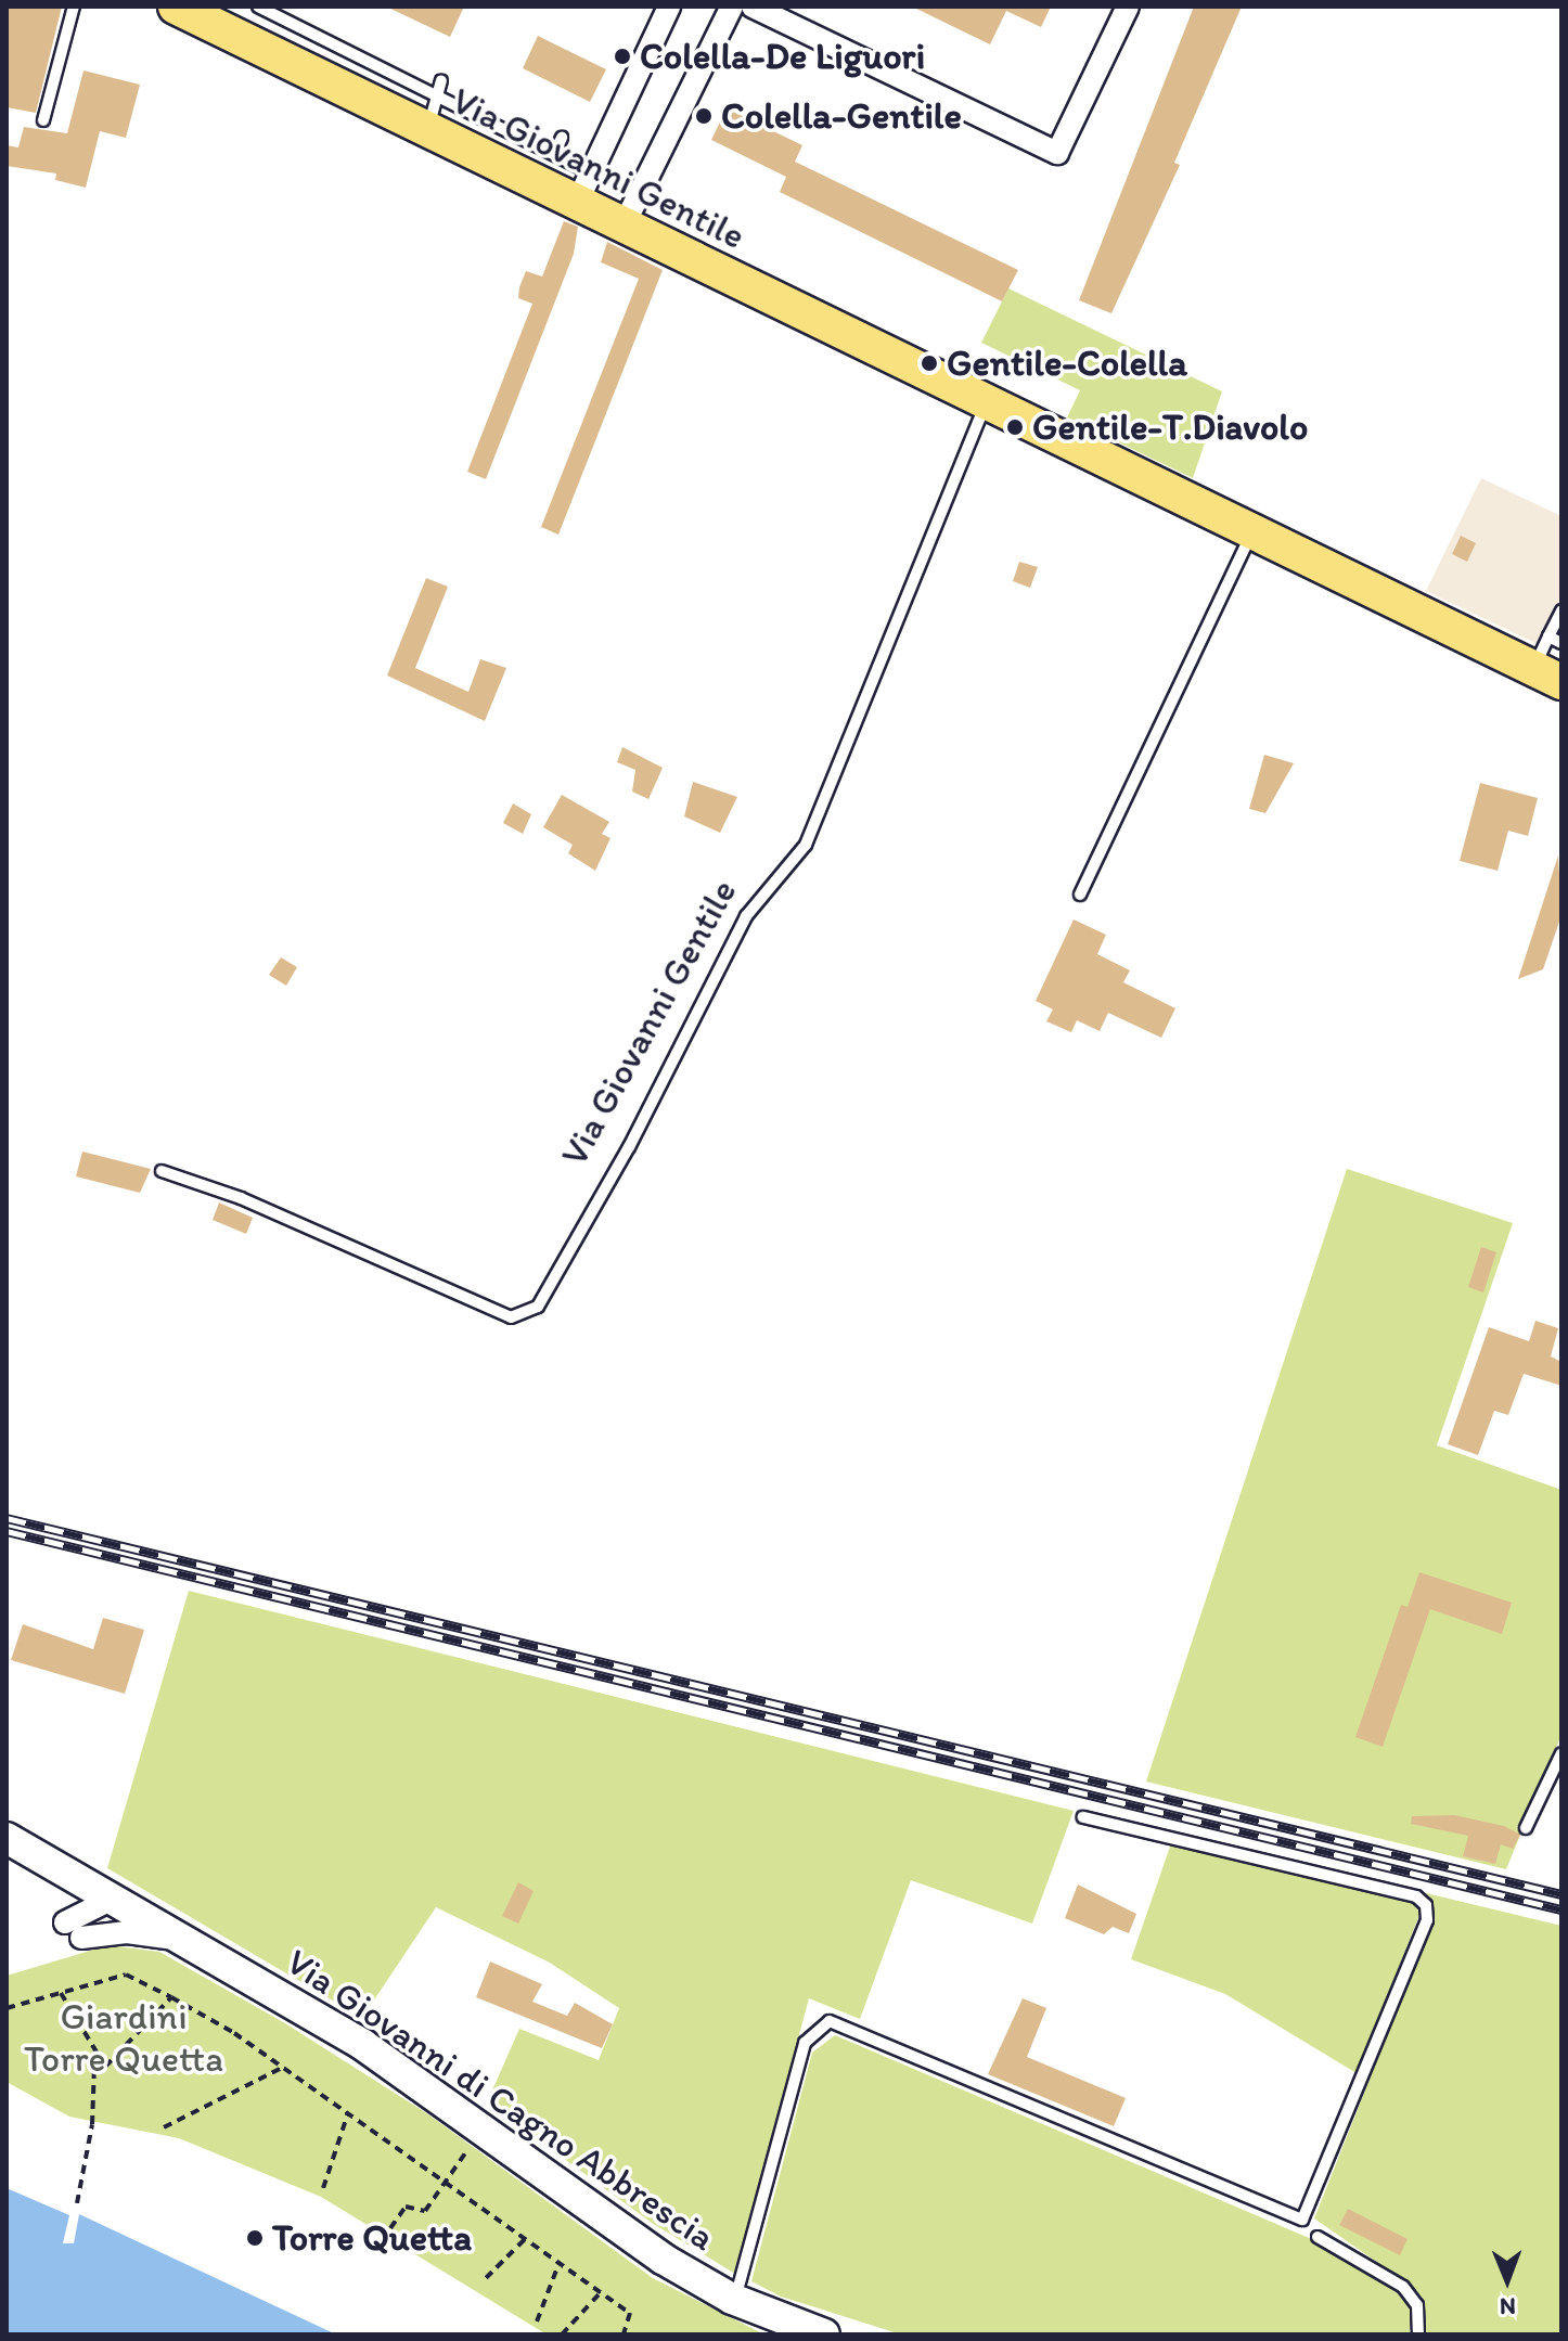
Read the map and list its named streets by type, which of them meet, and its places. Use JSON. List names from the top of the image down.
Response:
{
  "streets": {
    "main road": ["Via Giovanni Gentile", "Via Giovanni di Cagno Abbrescia"]
  },
  "parks": ["Giardini Torre Quetta"],
  "places": [
    "Colella-De Liguori",
    "Colella-Gentile",
    "Gentile-Colella",
    "Gentile-T.Diavolo",
    "Torre Quetta"
  ],
  "north": "bottom"
}
